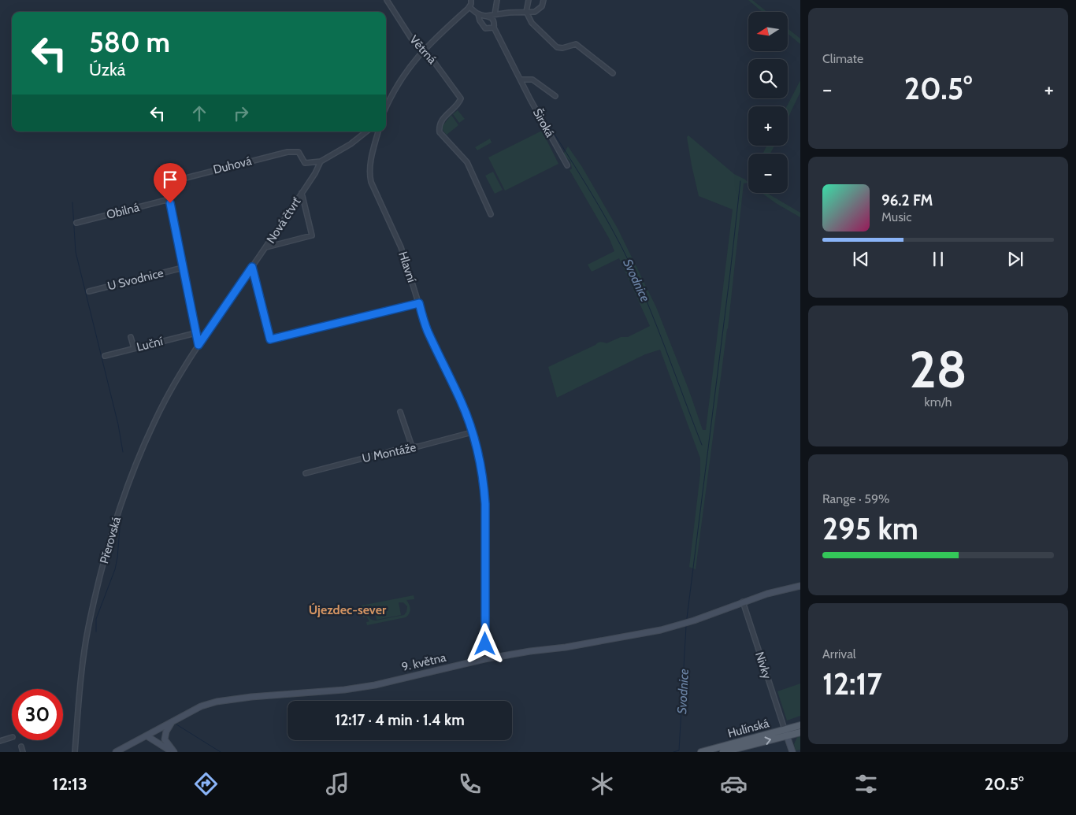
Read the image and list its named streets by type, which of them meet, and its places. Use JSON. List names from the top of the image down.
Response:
{
  "streets": {
    "main road": ["Hulínská"],
    "street": [
      "Větrná",
      "Široká",
      "Duhová",
      "Obilná",
      "Nová čtvrť",
      "Hlavní",
      "U Svodnice",
      "Luční",
      "U Montáže",
      "Přerovská",
      "9. května",
      "Nivky"
    ]
  },
  "crossings": [
    ["Duhová", "Obilná"],
    ["Duhová", "Nová čtvrť"],
    ["Nová čtvrť", "Přerovská"],
    ["Hlavní", "U Montáže"],
    ["Hlavní", "9. května"],
    ["9. května", "Nivky"],
    ["Nivky", "Hulínská"]
  ],
  "districts": ["Újezdec-sever"],
  "water": ["Svodnice"],
  "north": "left",
  "page": {
    "tile": [
      "Climate",
      ["28", "km/h"],
      ["Range · 59%", "295 km"],
      ["Arrival", "12:17"]
    ],
    "map_buttons": ["+", "−"],
    "turn": ["580 m", "Úzká"],
    "heat": ["−", "20.5°", "+"],
    "song": ["96.2 FM", "Music"],
    "limit": "30",
    "trip": "12:17 · 4 min · 1.4 km",
    "tabs": ["12:13", "20.5°"]
  }
}
